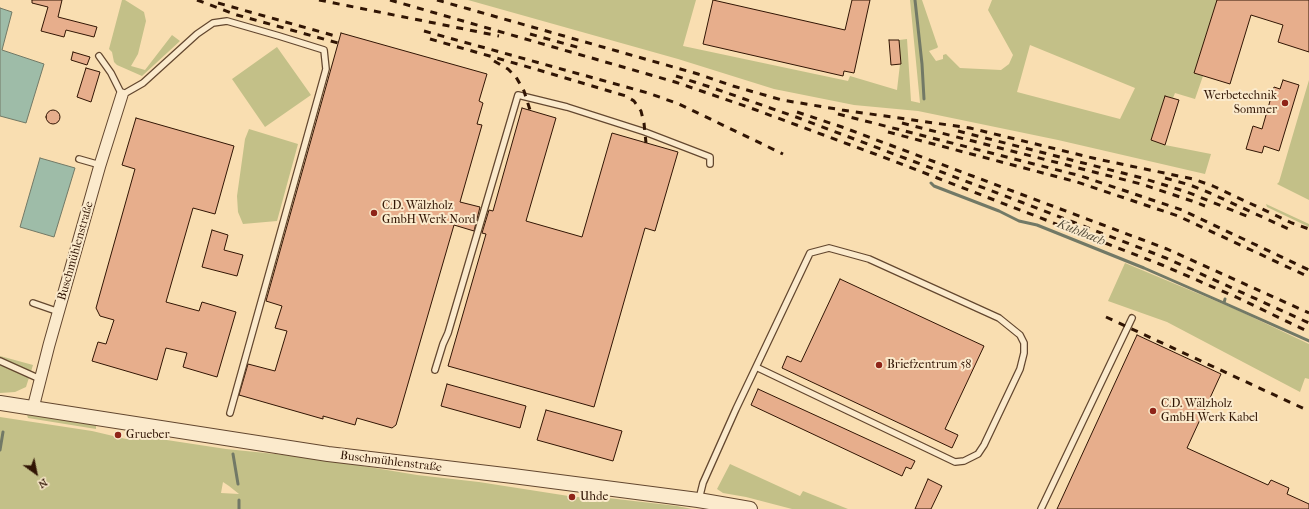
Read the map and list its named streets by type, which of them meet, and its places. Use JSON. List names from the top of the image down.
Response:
{
  "streets": {
    "street": ["Buschmühlenstraße"]
  },
  "water": ["Kuhlbach"],
  "places": [
    "Werbetechnik Sommer",
    "C.D. Wälzholz GmbH Werk Nord",
    "Briefzentrum 58",
    "C.D. Wälzholz GmbH Werk Kabel",
    "Grueber",
    "Uhde"
  ],
  "north": "bottom right"
}
